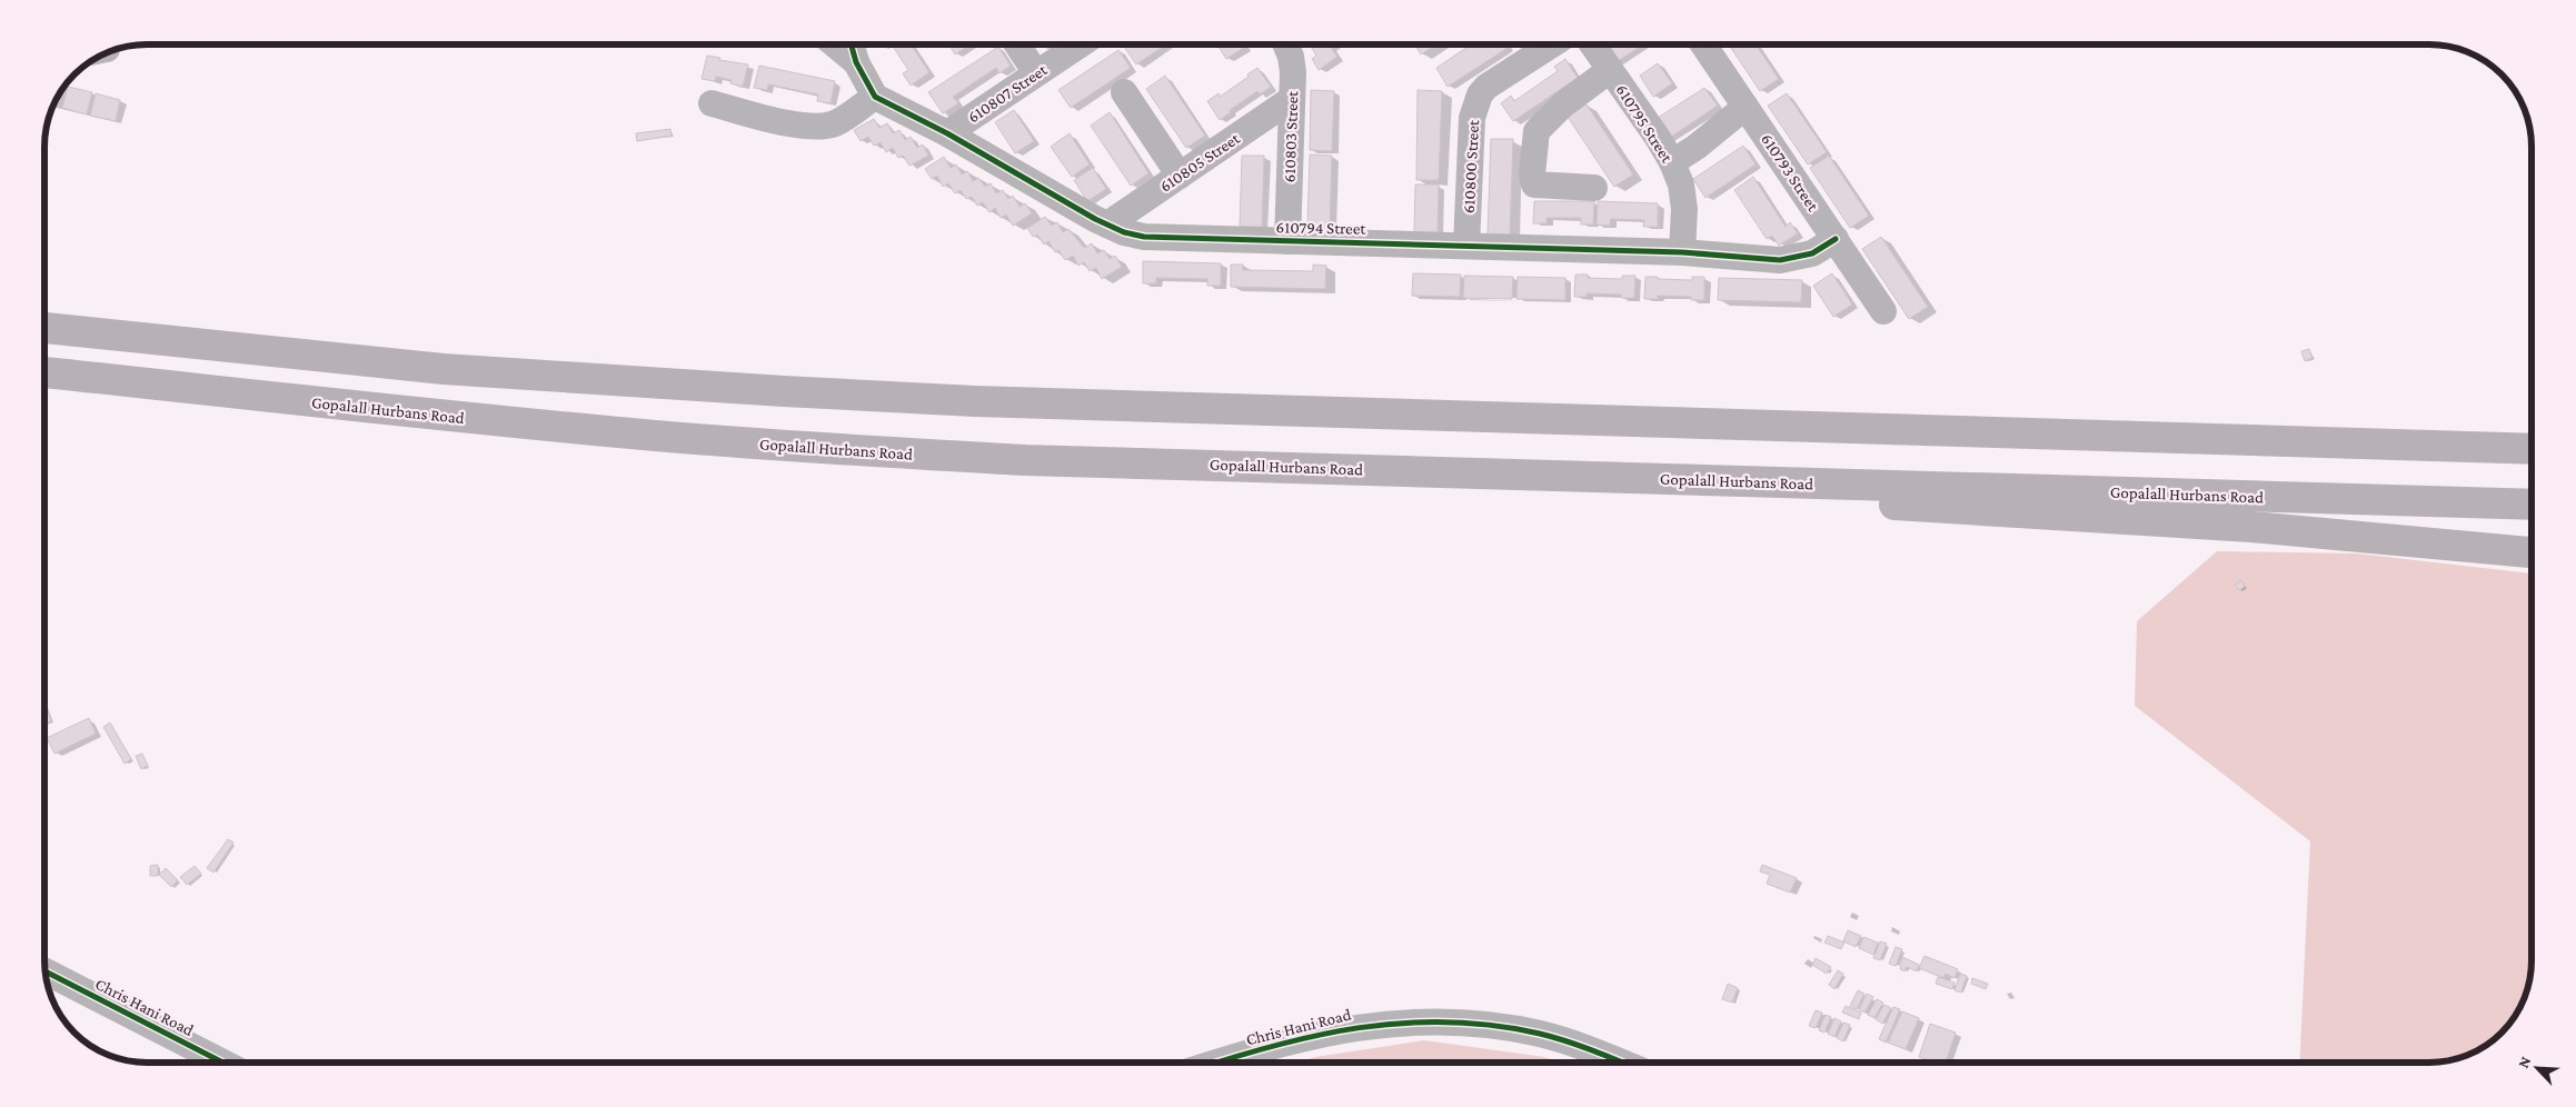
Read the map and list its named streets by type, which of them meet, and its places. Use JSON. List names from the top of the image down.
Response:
{
  "streets": {
    "highway": ["Gopalall Hurbans Road"],
    "street": [
      "610807 Street",
      "610795 Street",
      "610803 Street",
      "610805 Street",
      "610800 Street",
      "610793 Street",
      "610794 Street",
      "Chris Hani Road"
    ]
  },
  "crossings": [
    ["610807 Street", "610794 Street"],
    ["610795 Street", "610794 Street"],
    ["610803 Street", "610805 Street"],
    ["610803 Street", "610794 Street"],
    ["610805 Street", "610794 Street"],
    ["610800 Street", "610794 Street"],
    ["610793 Street", "610794 Street"]
  ],
  "north": "top left"
}
